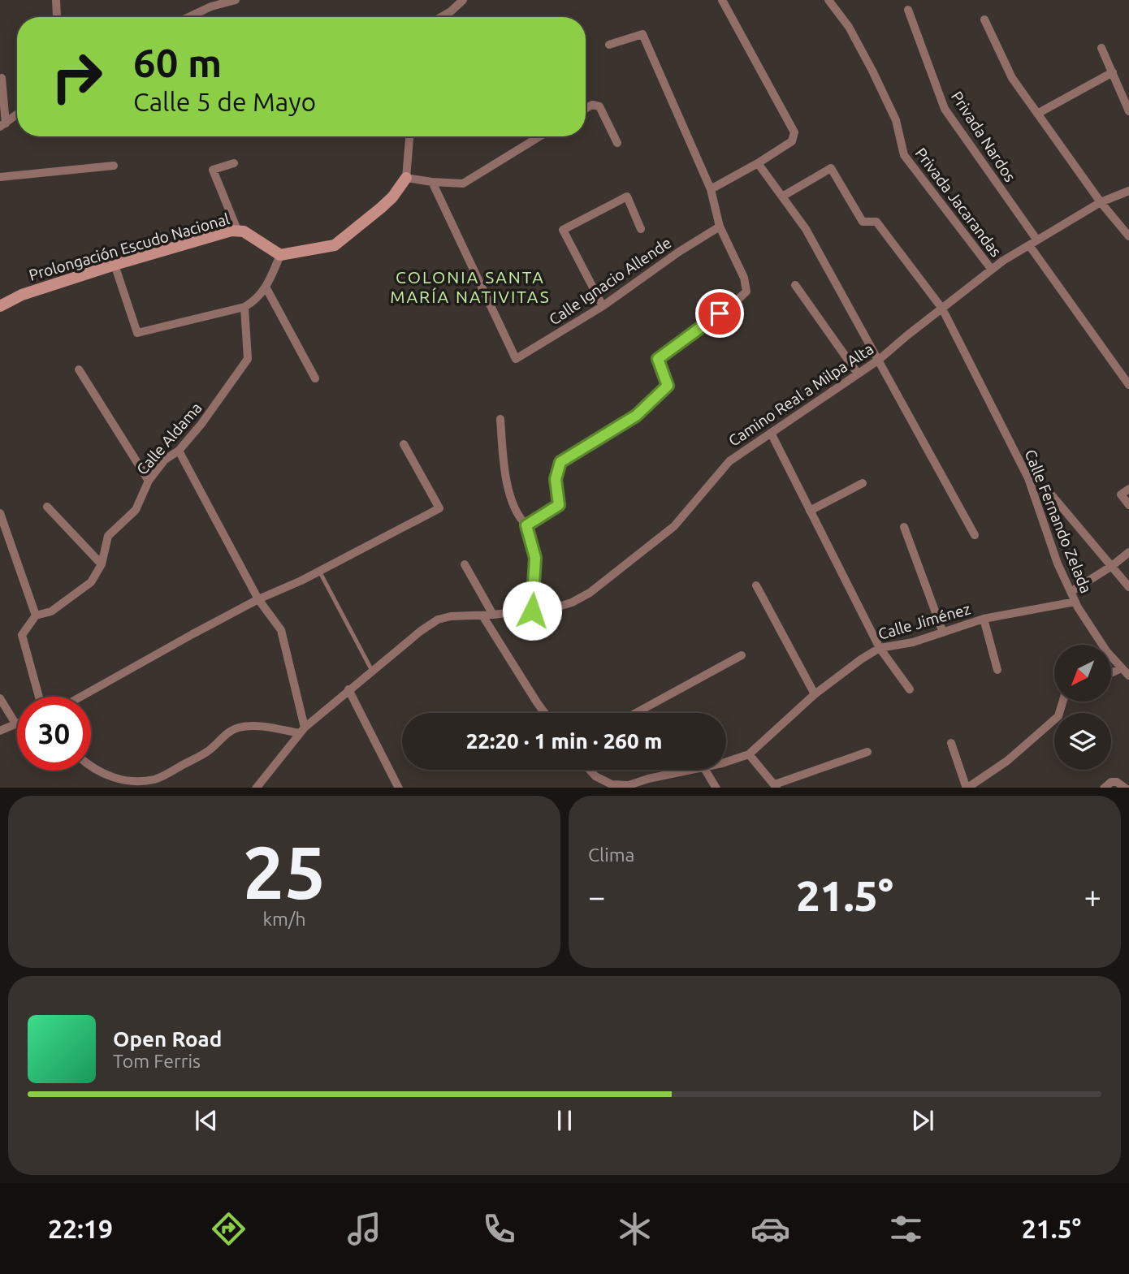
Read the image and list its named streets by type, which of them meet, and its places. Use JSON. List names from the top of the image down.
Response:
{
  "streets": {
    "street": [
      "Privada Nardos",
      "Privada Jacarandas",
      "Prolongación Escudo Nacional",
      "Calle Ignacio Allende",
      "Camino Real a Milpa Alta",
      "Calle Aldama",
      "Calle Fernando Zelada",
      "Calle Jiménez"
    ]
  },
  "crossings": [
    ["Privada Nardos", "Camino Real a Milpa Alta"],
    ["Privada Jacarandas", "Camino Real a Milpa Alta"],
    ["Camino Real a Milpa Alta", "Calle Fernando Zelada"],
    ["Calle Fernando Zelada", "Calle Jiménez"]
  ],
  "districts": ["COLONIA SANTA MARÍA NATIVITAS"],
  "north": "bottom left",
  "page": {
    "turn": ["60 m", "Calle 5 de Mayo"],
    "limit": "30",
    "trip": "22:20 · 1 min · 260 m",
    "tile": [
      ["25", "km/h"],
      "Clima"
    ],
    "heat": ["−", "21.5°", "+"],
    "song": ["Open Road", "Tom Ferris"],
    "tabs": ["22:19", "21.5°"]
  }
}
